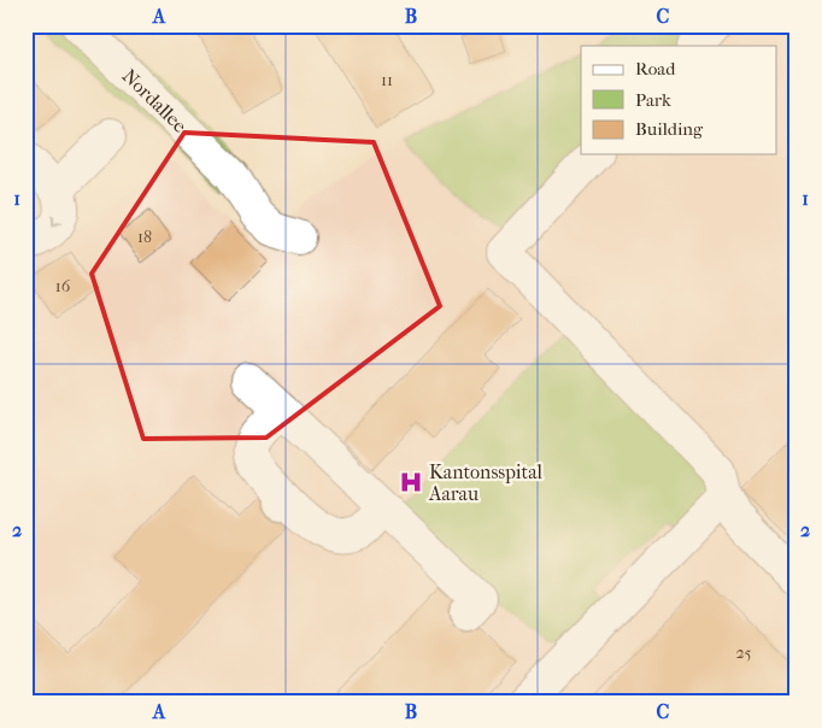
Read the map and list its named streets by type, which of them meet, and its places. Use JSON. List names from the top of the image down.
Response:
{
  "streets": {
    "street": ["Nordallee"]
  },
  "places": {
    "hospital": ["Kantonsspital Aarau"]
  },
  "house_numbers": [
    "11",
    "18",
    "16",
    "25"
  ],
  "legend": ["Road", "Park", "Building"],
  "grid": {
    "columns": ["A", "B", "C"],
    "rows": ["1", "2"]
  }
}
